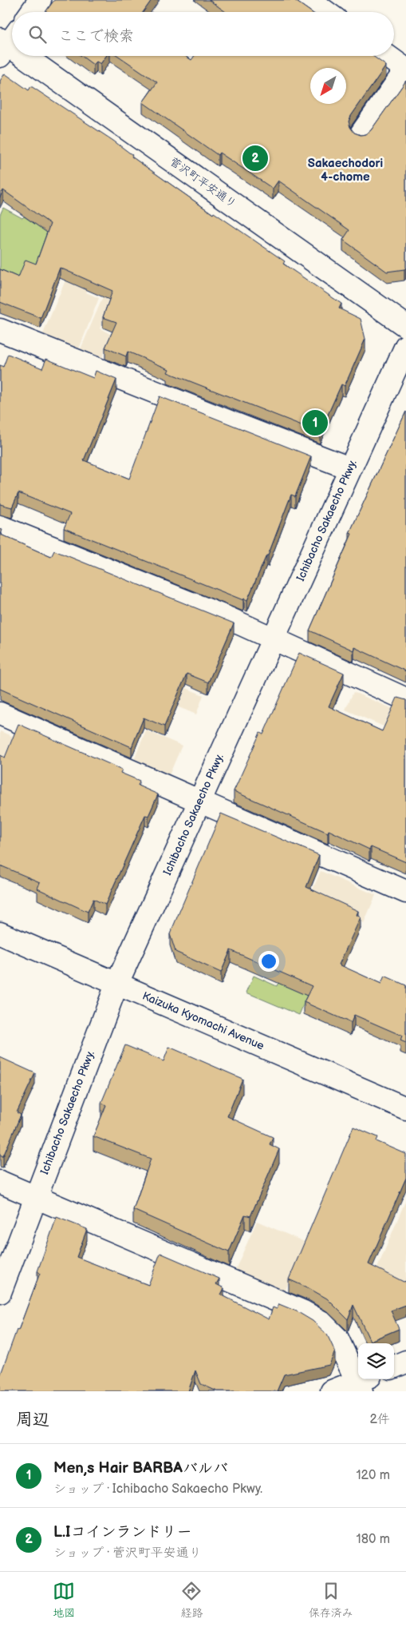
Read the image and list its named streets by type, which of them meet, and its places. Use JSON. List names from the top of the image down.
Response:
{
  "streets": {
    "street": ["菅沢町平安通り", "Ichibacho Sakaecho Pkwy.", "Kaizuka Kyomachi Avenue"]
  },
  "crossings": [
    ["Ichibacho Sakaecho Pkwy.", "Kaizuka Kyomachi Avenue"]
  ],
  "districts": ["Sakaechodori 4-chome"],
  "north": "bottom left",
  "page": {
    "search": "ここで検索",
    "pins": ["2", "1"],
    "heading": ["周辺", "2件"],
    "list": [
      {
        "mark": "1",
        "name": "Men,s Hair BARBAバルバ",
        "note": "ショップ · Ichibacho Sakaecho Pkwy.",
        "value": "120 m"
      },
      {
        "mark": "2",
        "name": "L.Iコインランドリー",
        "note": "ショップ · 菅沢町平安通り",
        "value": "180 m"
      }
    ],
    "nav": ["地図", "経路", "保存済み"]
  }
}
